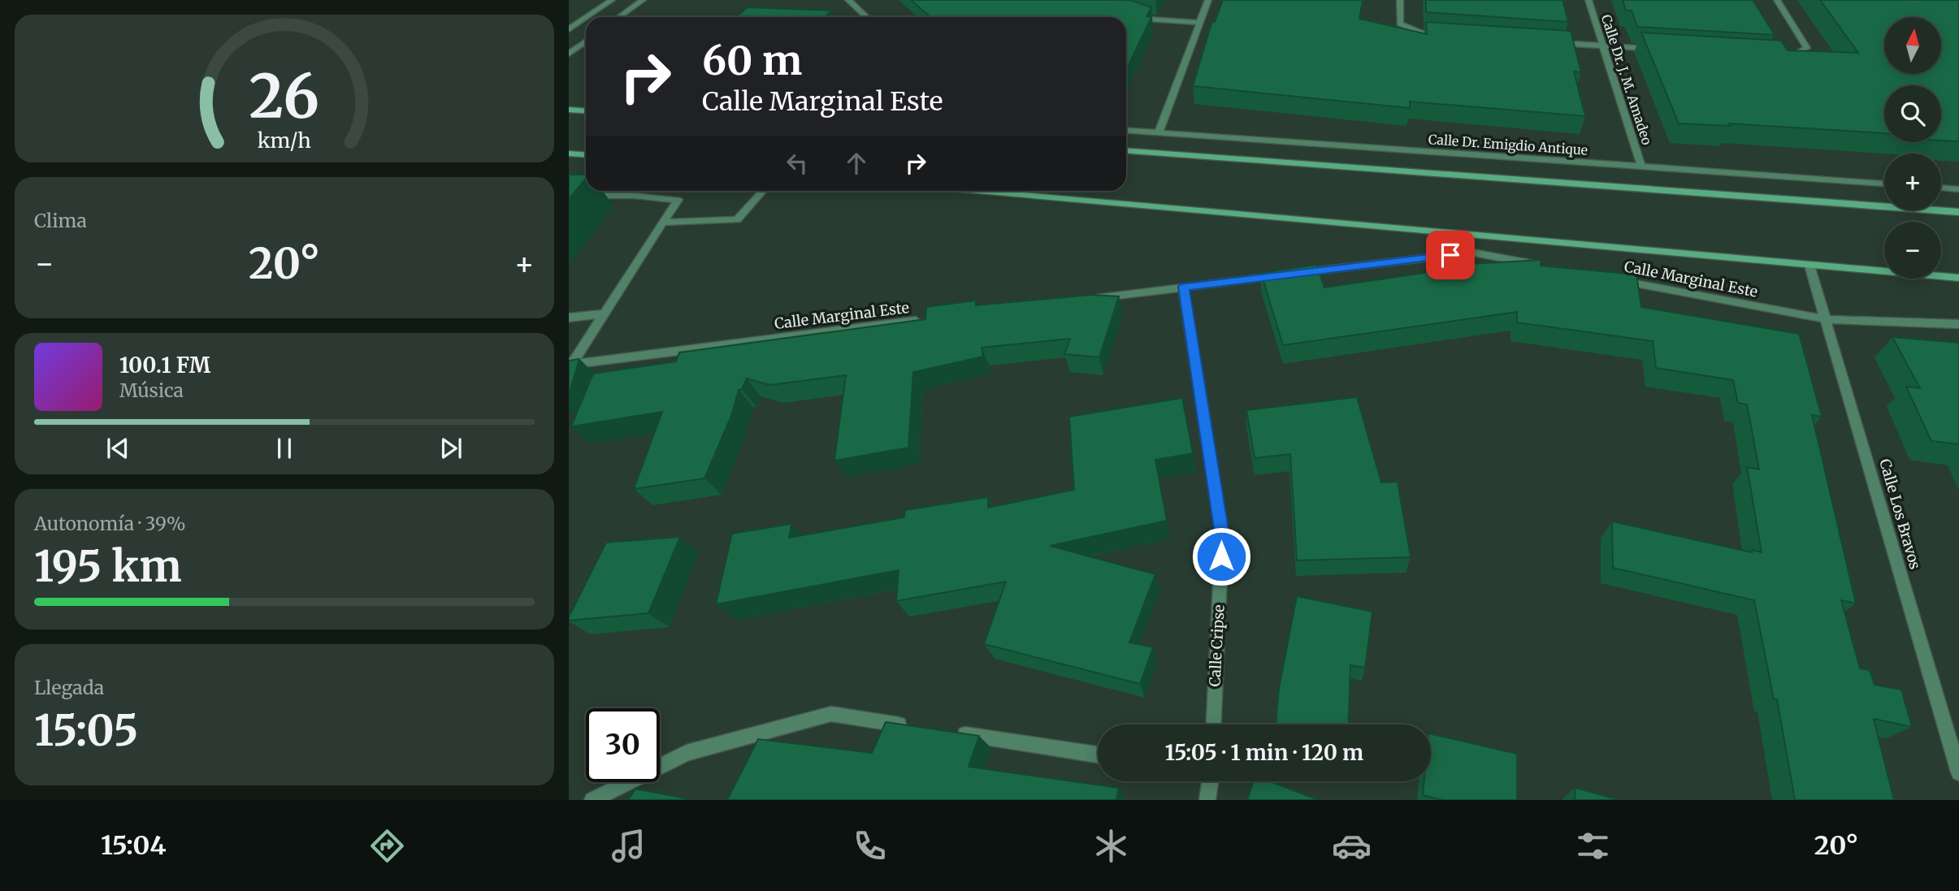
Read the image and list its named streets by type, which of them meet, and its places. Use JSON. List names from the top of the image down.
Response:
{
  "streets": {
    "street": [
      "Calle Dr. J. M. Amadeo",
      "Calle Dr. Emigdio Antique",
      "Calle Marginal Este",
      "Calle Los Bravos",
      "Calle Cripse"
    ]
  },
  "crossings": [
    ["Calle Dr. J. M. Amadeo", "Calle Dr. Emigdio Antique"],
    ["Calle Marginal Este", "Calle Los Bravos"]
  ],
  "north": "top",
  "page": {
    "map_buttons": ["+", "−"],
    "turn": ["60 m", "Calle Marginal Este"],
    "tile": [
      "Clima",
      ["Autonomía · 39%", "195 km"],
      ["Llegada", "15:05"]
    ],
    "heat": ["−", "20°", "+"],
    "song": ["100.1 FM", "Música"],
    "limit": "30",
    "trip": "15:05 · 1 min · 120 m",
    "tabs": ["15:04", "20°"],
    "gauge": ["26", "km/h"]
  }
}
